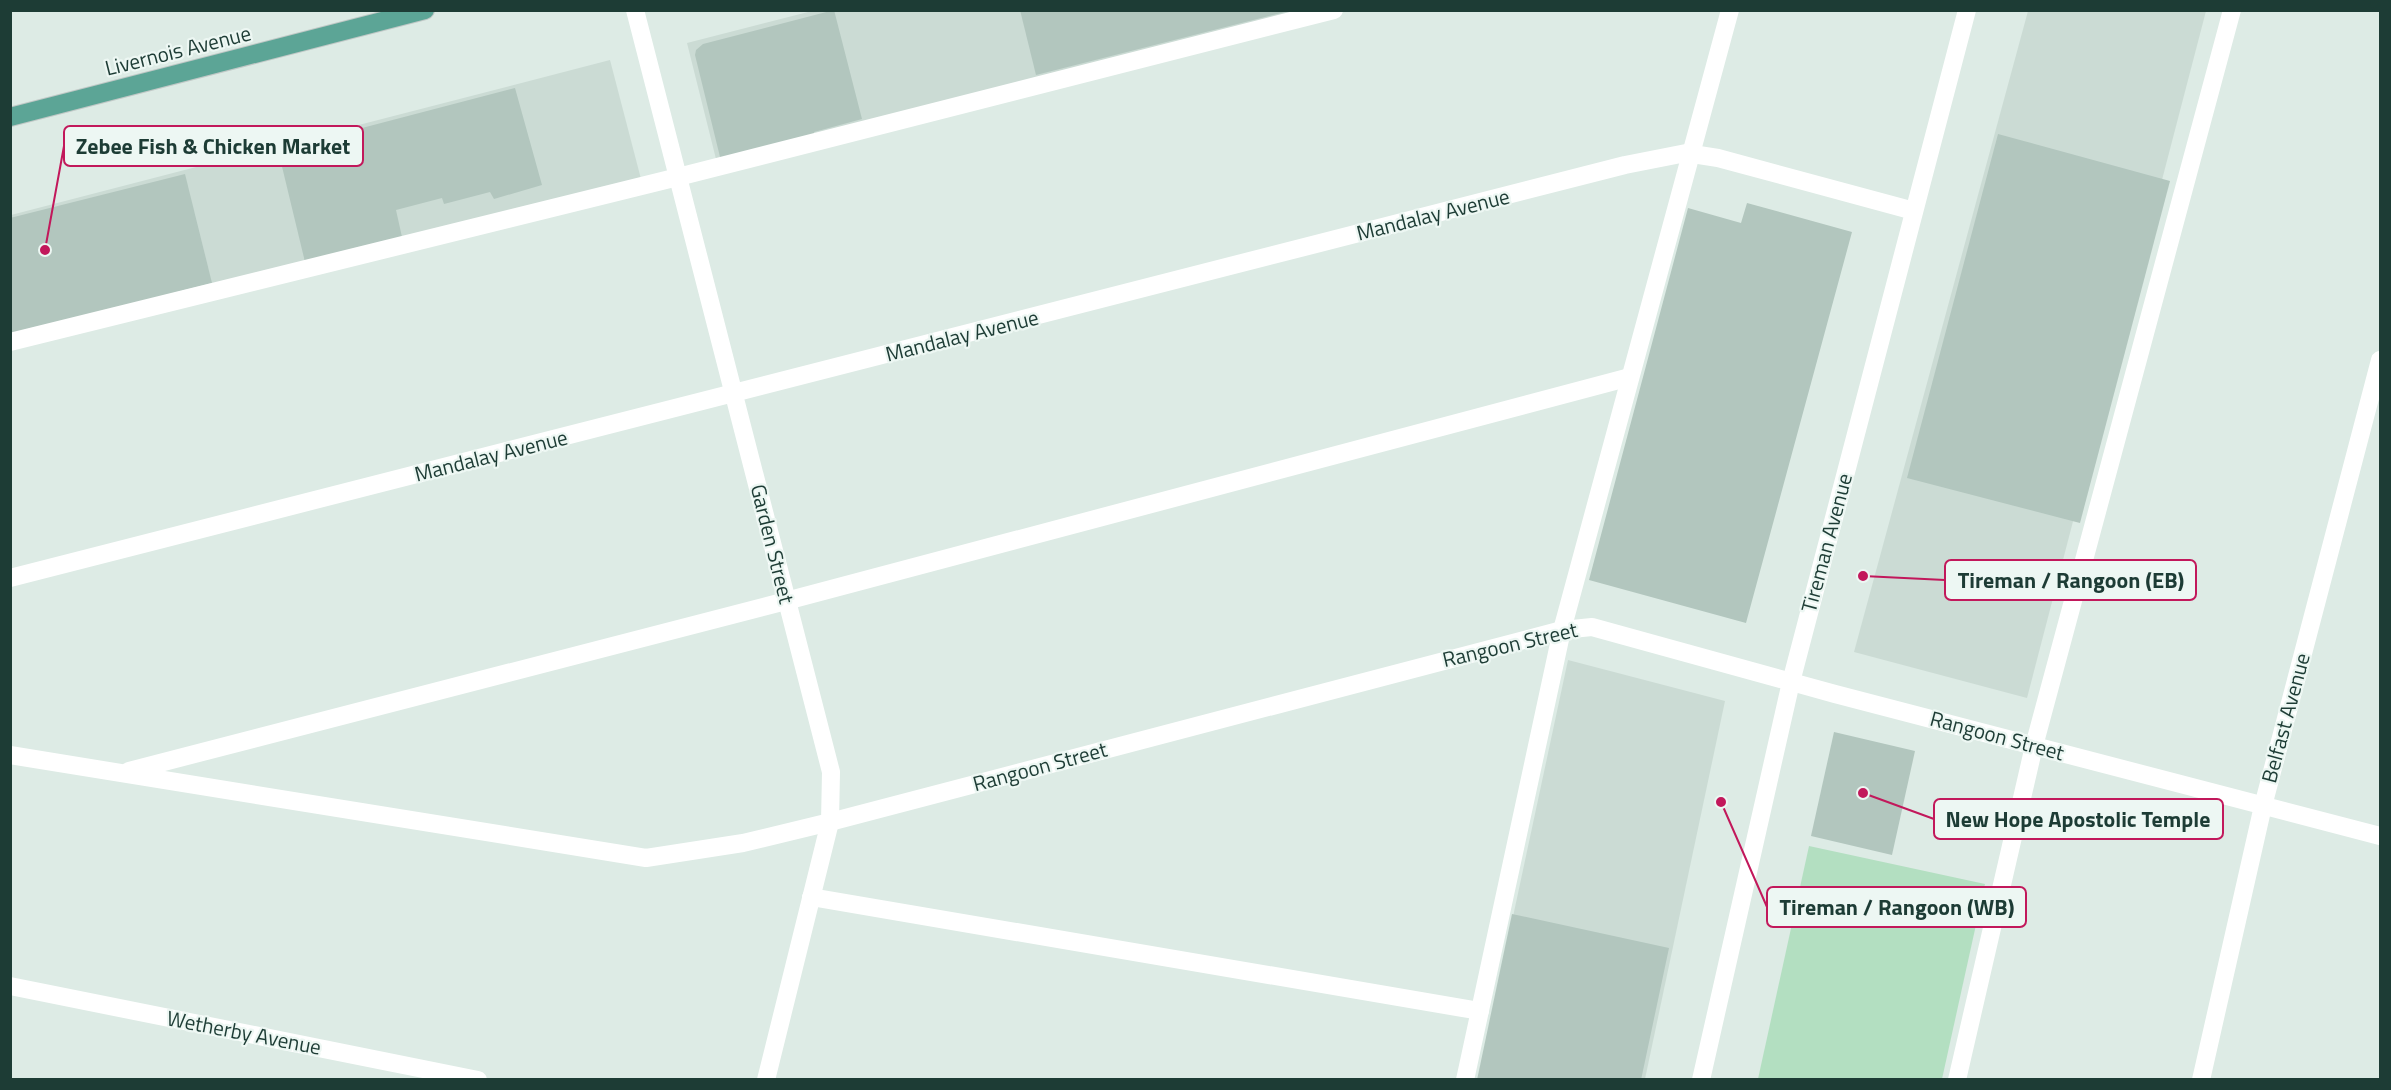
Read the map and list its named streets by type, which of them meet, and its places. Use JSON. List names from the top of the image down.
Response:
{
  "streets": {
    "main road": ["Livernois Avenue"],
    "street": [
      "Mandalay Avenue",
      "Tireman Avenue",
      "Garden Street",
      "Rangoon Street",
      "Belfast Avenue",
      "Wetherby Avenue"
    ]
  },
  "crossings": [
    ["Mandalay Avenue", "Tireman Avenue"],
    ["Mandalay Avenue", "Garden Street"],
    ["Tireman Avenue", "Rangoon Street"],
    ["Garden Street", "Rangoon Street"],
    ["Rangoon Street", "Belfast Avenue"]
  ],
  "places": [
    "Zebee Fish & Chicken Market",
    "Tireman / Rangoon (EB)",
    "New Hope Apostolic Temple",
    "Tireman / Rangoon (WB)"
  ]
}
